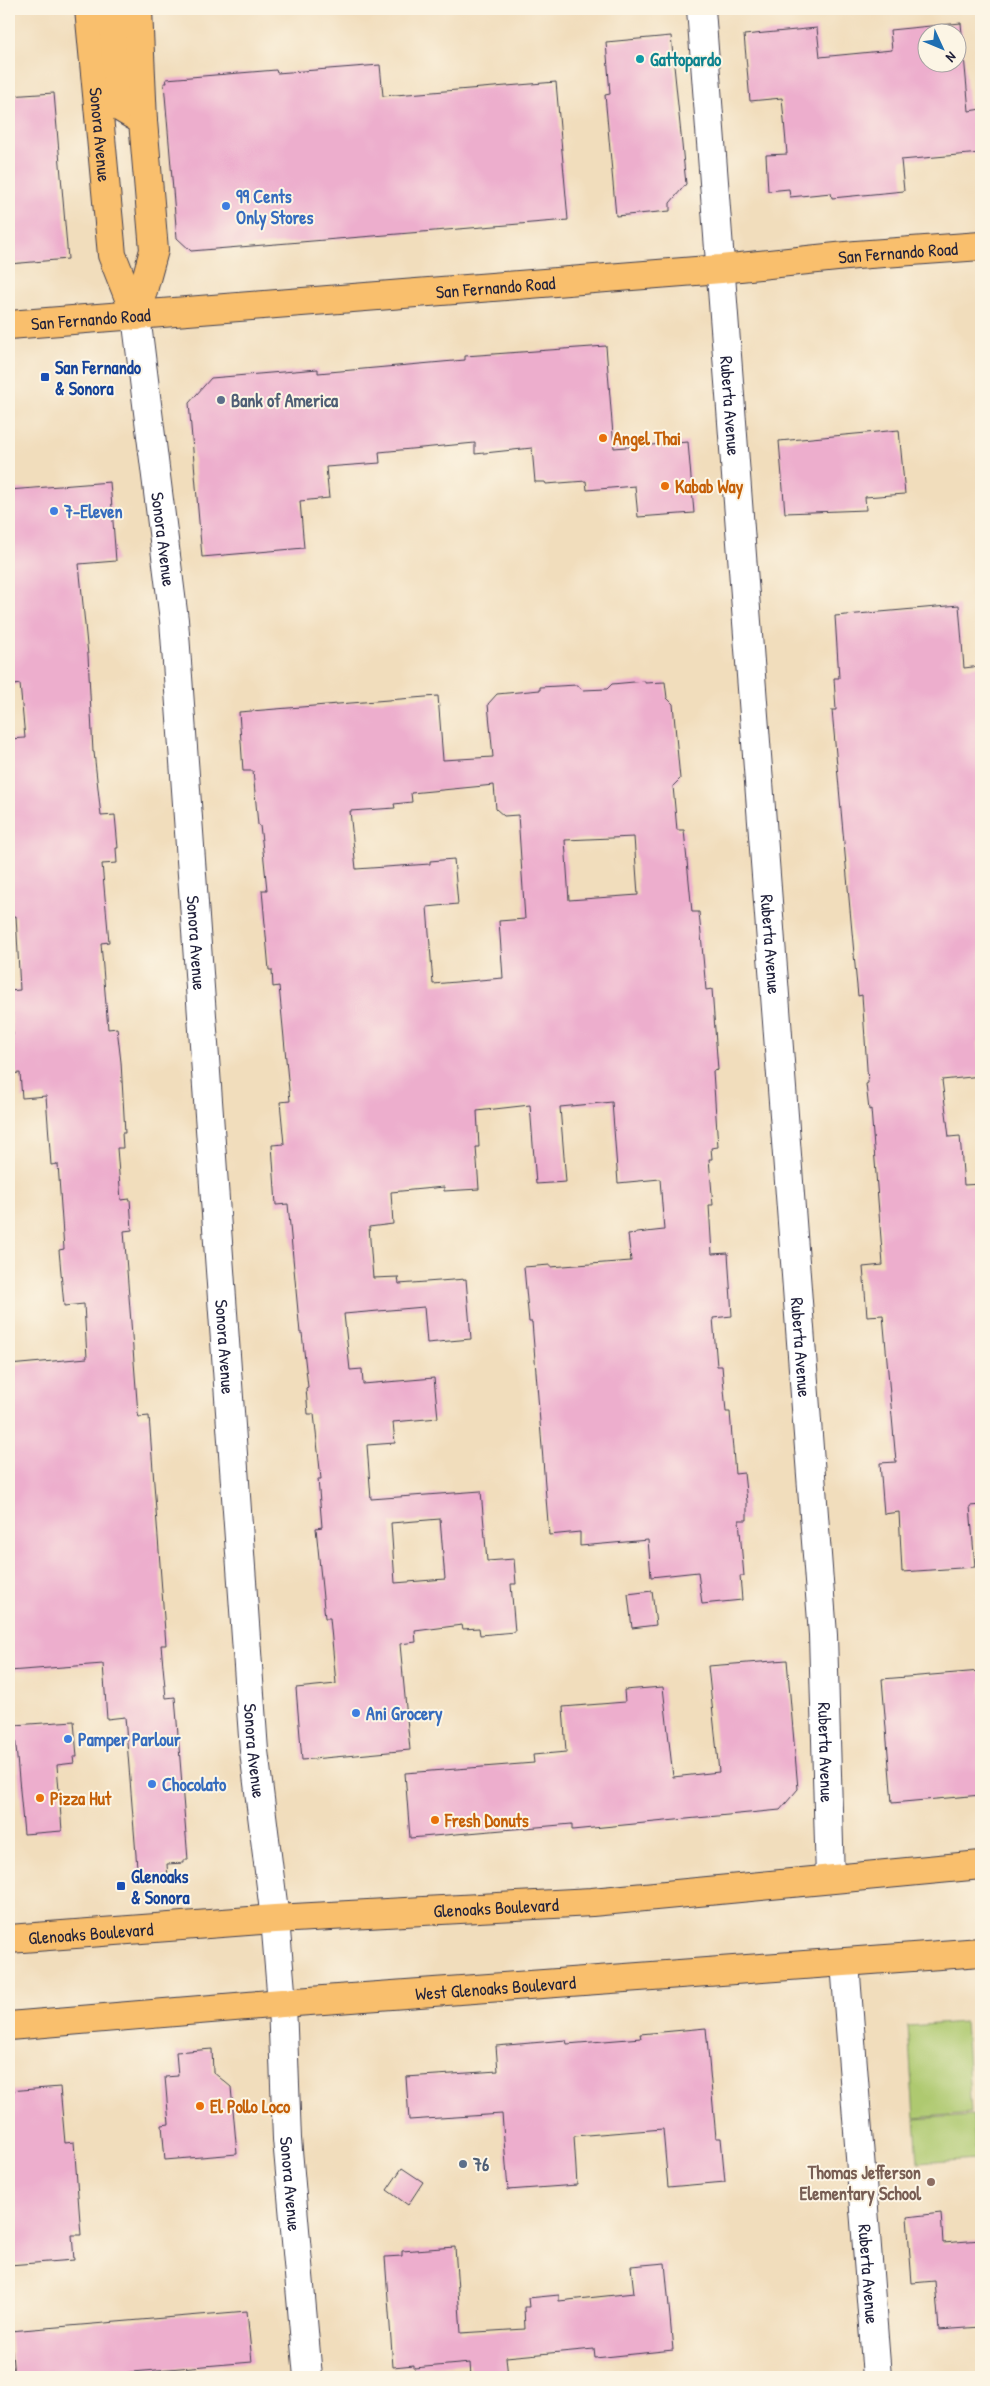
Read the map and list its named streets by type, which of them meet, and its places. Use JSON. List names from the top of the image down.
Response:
{
  "streets": {
    "main road": [
      "Sonora Avenue",
      "San Fernando Road",
      "Glenoaks Boulevard",
      "West Glenoaks Boulevard"
    ],
    "street": ["Ruberta Avenue"]
  },
  "crossings": [
    ["Sonora Avenue", "San Fernando Road"],
    ["Sonora Avenue", "Glenoaks Boulevard"],
    ["Sonora Avenue", "West Glenoaks Boulevard"],
    ["San Fernando Road", "Ruberta Avenue"],
    ["Ruberta Avenue", "Glenoaks Boulevard"],
    ["Ruberta Avenue", "West Glenoaks Boulevard"]
  ],
  "places": {
    "other": [
      "Gattopardo",
      "99 Cents Only Stores",
      "Bank of America",
      "Angel Thai",
      "Kabab Way",
      "7-Eleven",
      "Ani Grocery",
      "Pamper Parlour",
      "Chocolato",
      "Pizza Hut",
      "Fresh Donuts",
      "El Pollo Loco",
      "76",
      "Thomas Jefferson Elementary School"
    ],
    "transit": ["San Fernando & Sonora", "Glenoaks & Sonora"]
  },
  "north": "bottom right"
}
